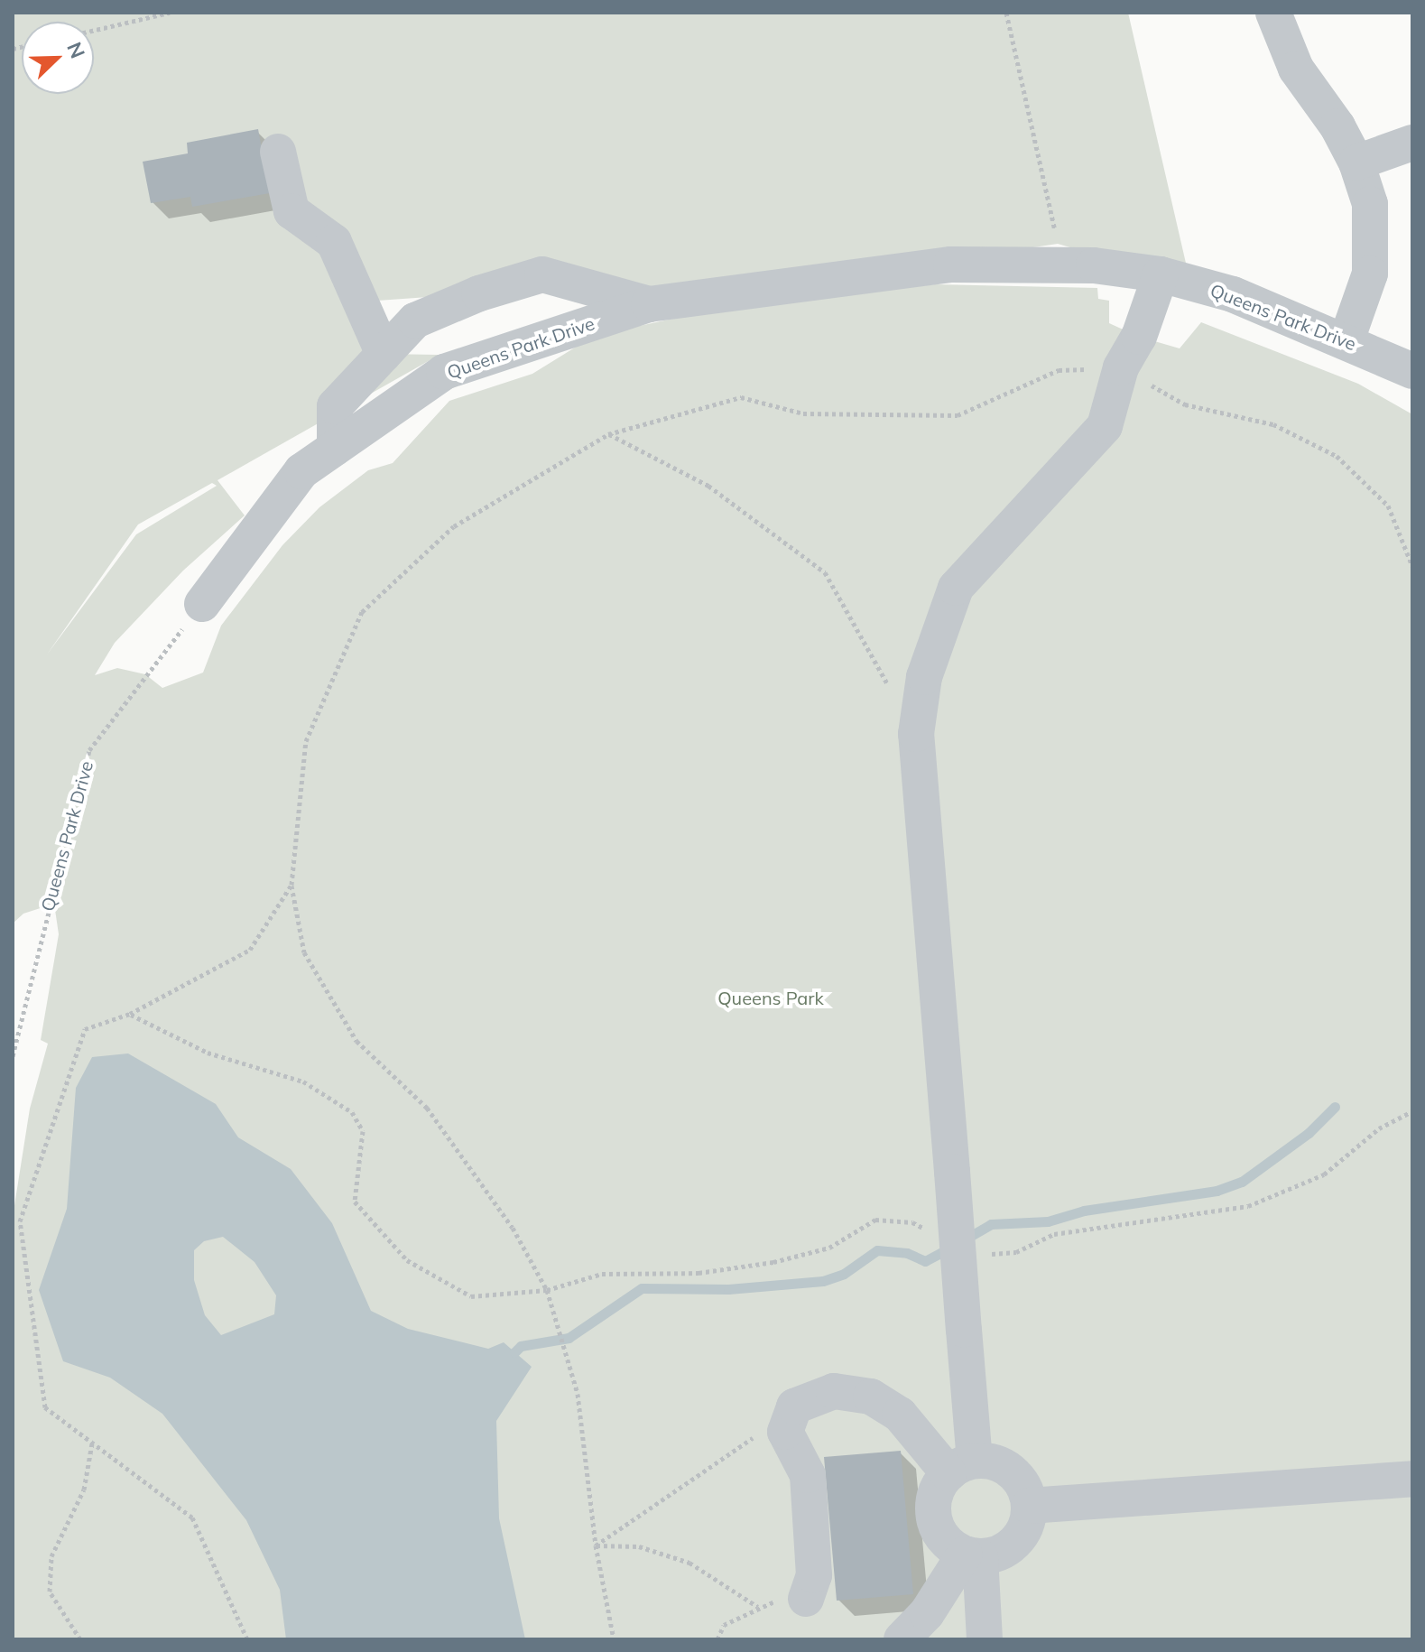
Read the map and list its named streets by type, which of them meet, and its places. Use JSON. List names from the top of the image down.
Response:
{
  "streets": {
    "street": ["Queens Park Drive"]
  },
  "parks": ["Queens Park"],
  "north": "top right"
}
